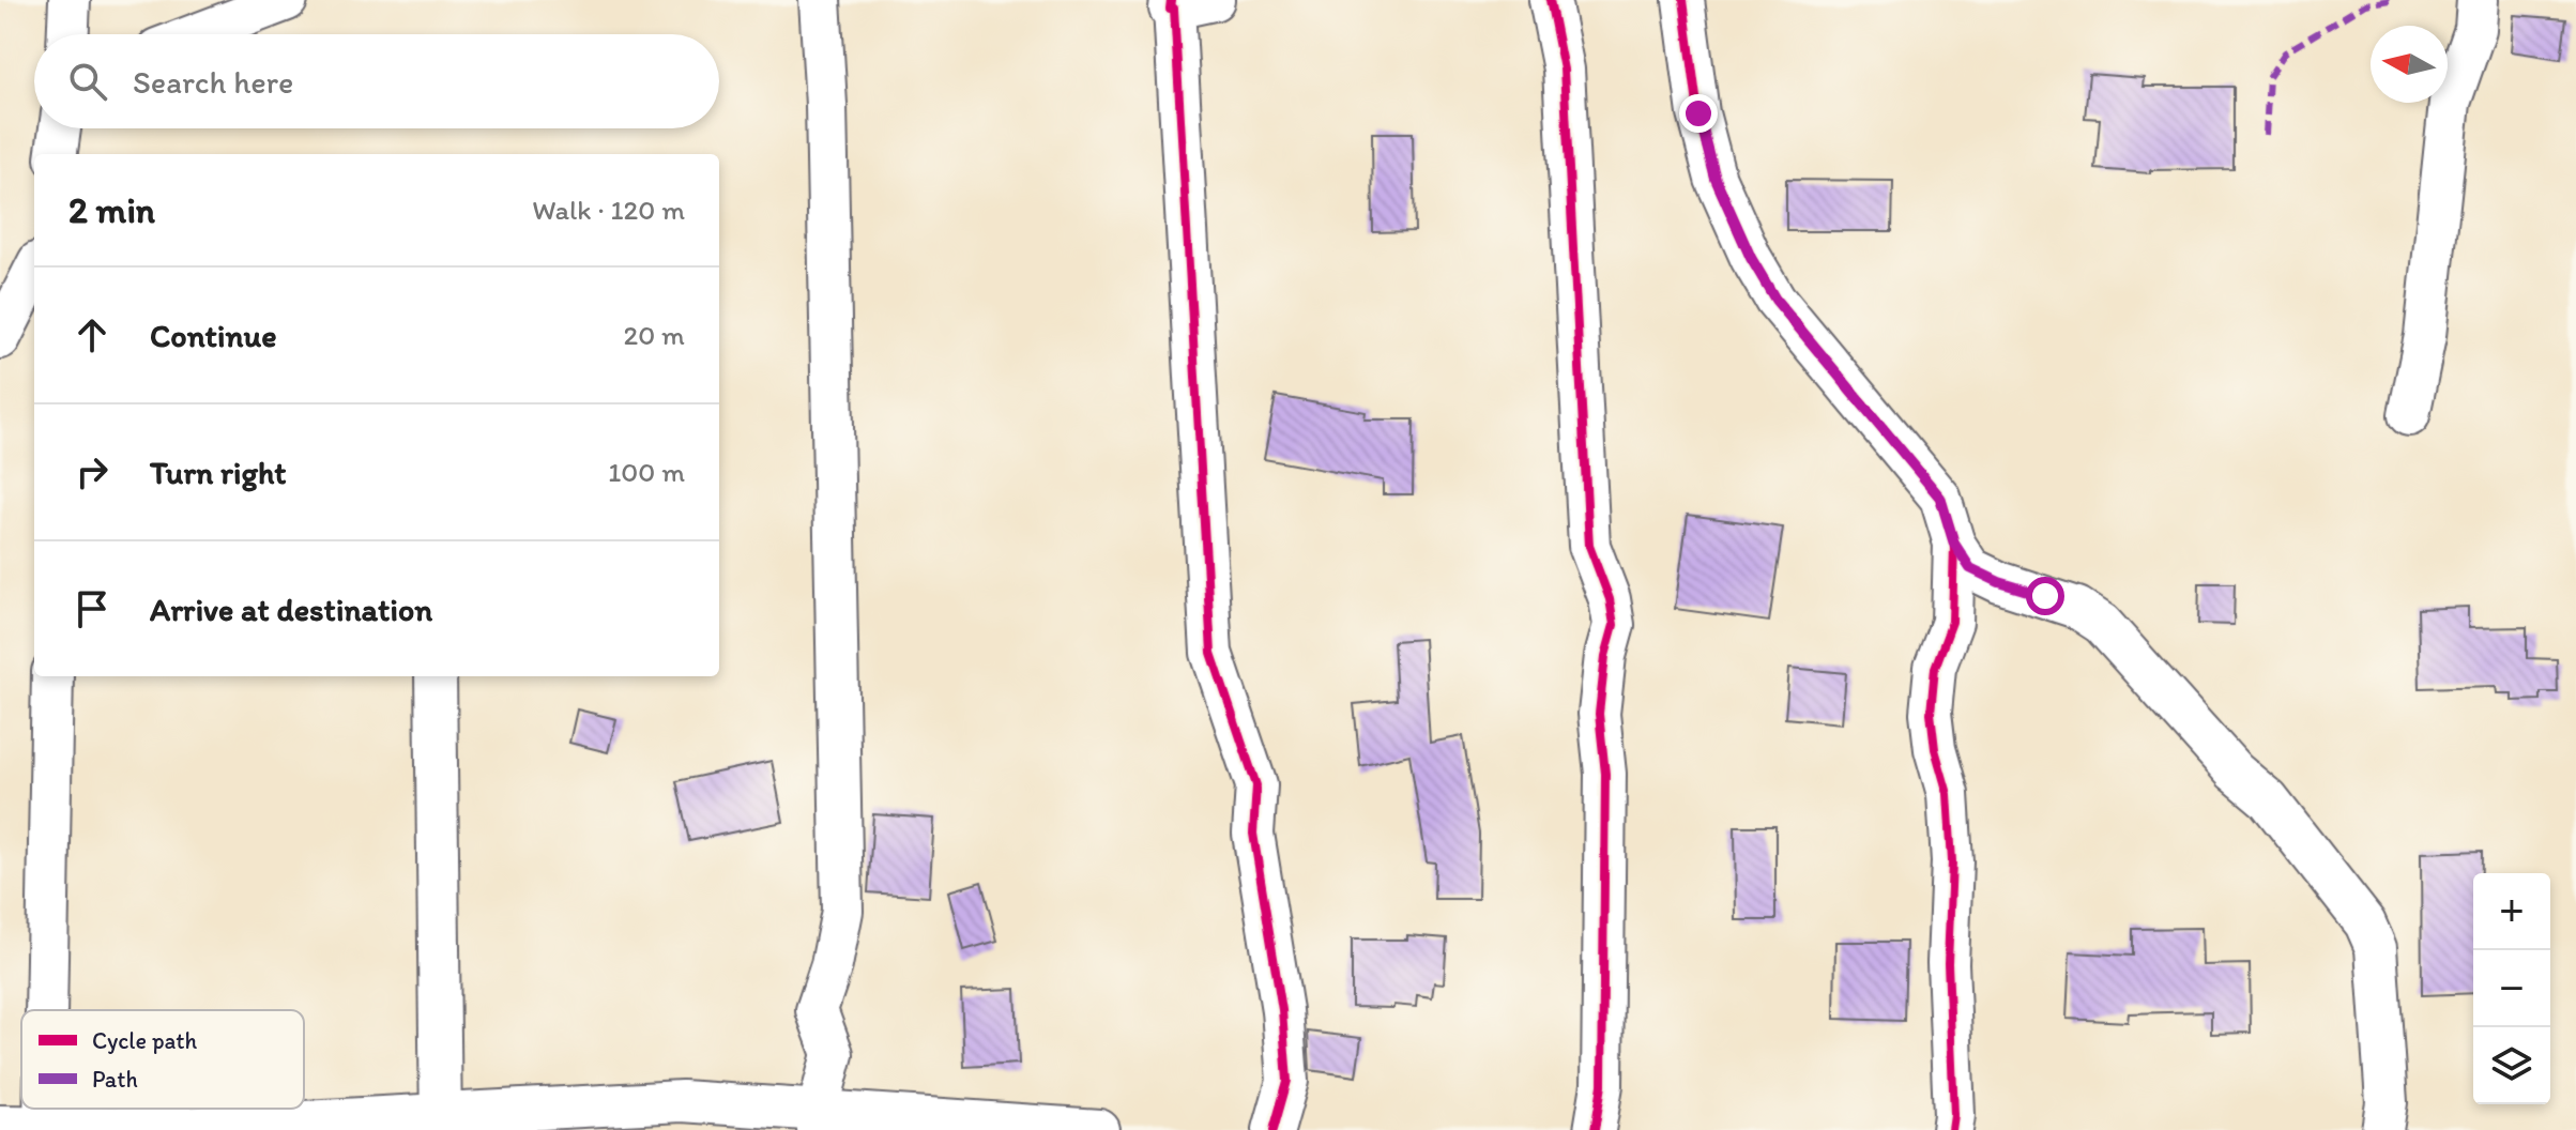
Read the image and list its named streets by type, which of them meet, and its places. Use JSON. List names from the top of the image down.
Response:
{
  "legend": ["Cycle path", "Path"],
  "north": "left",
  "page": {
    "search": "Search here",
    "heading": ["2 min", "Walk · 120 m"],
    "list": [
      ["Continue", "20 m"],
      ["Turn right", "100 m"],
      "Arrive at destination"
    ],
    "map_buttons": ["+", "−"]
  }
}
